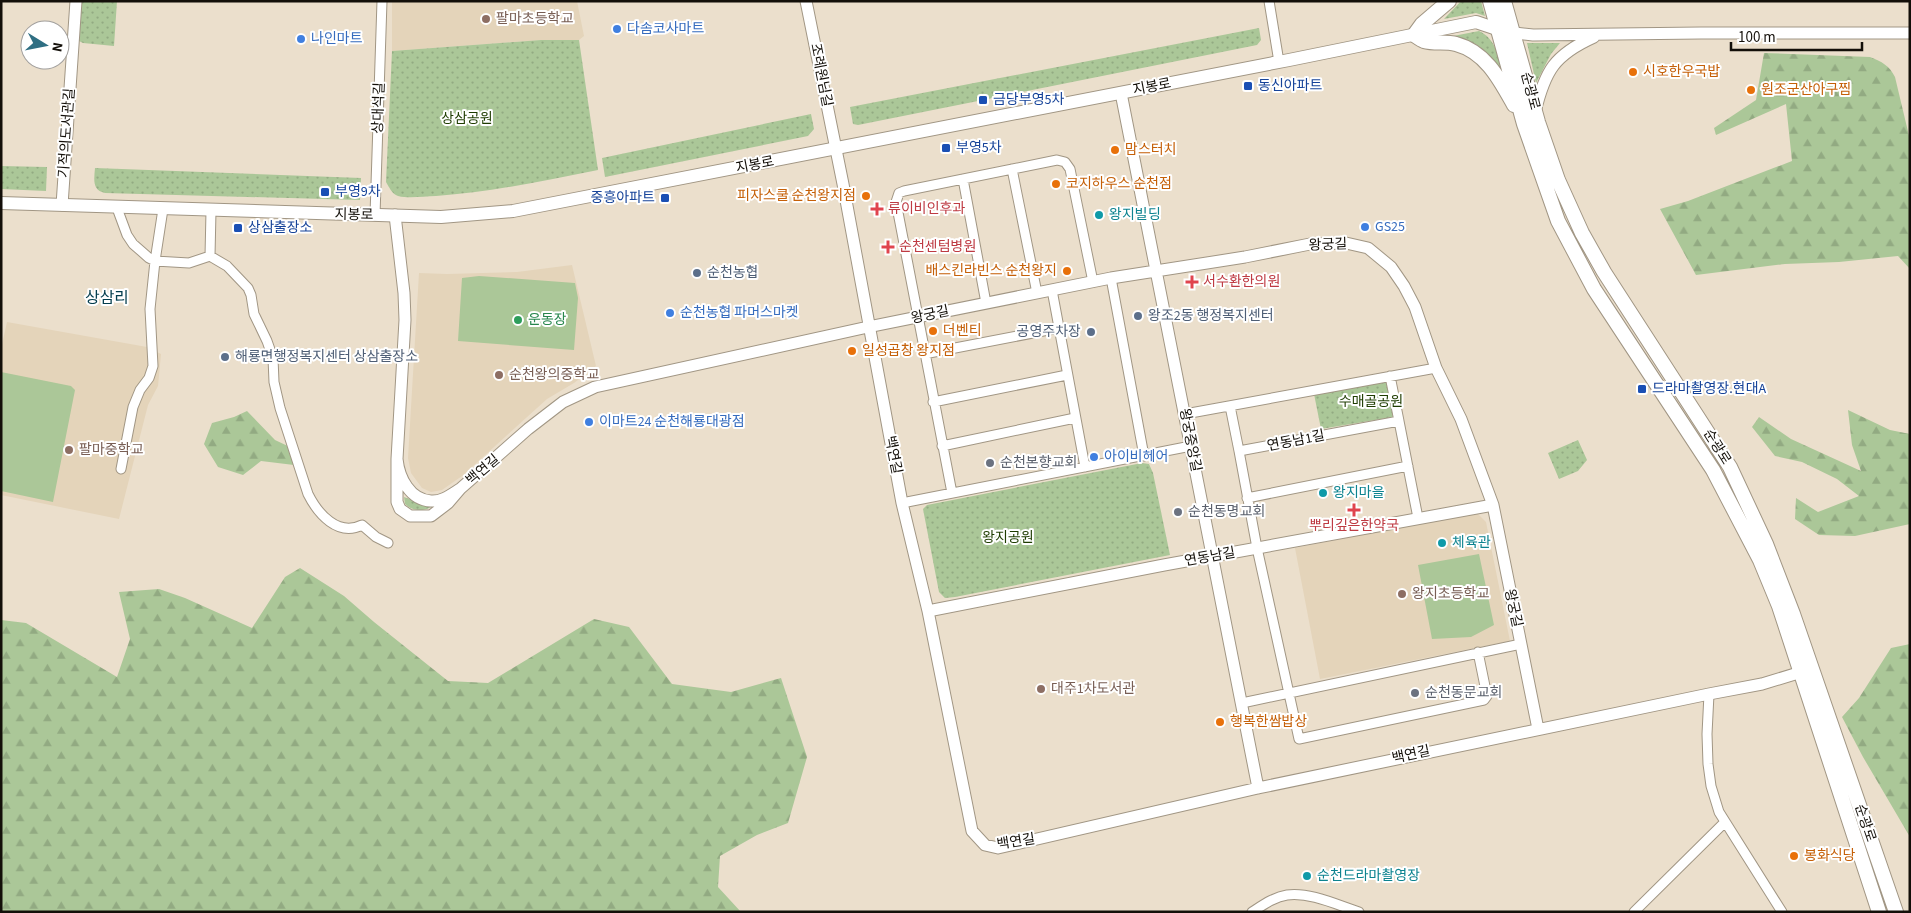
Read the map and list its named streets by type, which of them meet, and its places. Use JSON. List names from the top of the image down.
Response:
{
  "streets": {
    "main road": ["지봉로", "순광로"],
    "street": [
      "조례원님길",
      "상대석길",
      "기적의도서관길",
      "왕궁길",
      "왕궁중앙길",
      "연동남1길",
      "백연길",
      "연동남길"
    ]
  },
  "crossings": [
    ["조례원님길", "지봉로"],
    ["조례원님길", "백연길"],
    ["지봉로", "순광로"],
    ["지봉로", "상대석길"],
    ["지봉로", "기적의도서관길"],
    ["지봉로", "왕궁중앙길"],
    ["지봉로", "백연길"],
    ["순광로", "백연길"],
    ["왕궁길", "왕궁중앙길"],
    ["왕궁길", "백연길"],
    ["왕궁길", "연동남길"],
    ["왕궁중앙길", "백연길"],
    ["왕궁중앙길", "연동남길"],
    ["백연길", "연동남길"]
  ],
  "districts": ["상삼리"],
  "parks": ["상삼공원", "수매골공원", "왕지공원"],
  "places": {
    "other": [
      "팔마초등학교",
      "다솜코사마트",
      "나인마트",
      "시호한우국밥",
      "원조군산아구찜",
      "맘스터치",
      "코지하우스 순천점",
      "피자스쿨 순천왕지점",
      "왕지빌딩",
      "GS25",
      "배스킨라빈스 순천왕지",
      "순천농협",
      "순천농협 파머스마켓",
      "왕조2동 행정복지센터",
      "운동장",
      "더벤티",
      "공영주차장",
      "일성곱창 왕지점",
      "해룡면행정복지센터 상삼출장소",
      "순천왕의중학교",
      "이마트24 순천해룡대광점",
      "팔마중학교",
      "아이비헤어",
      "순천본향교회",
      "왕지마을",
      "순천동명교회",
      "체육관",
      "왕지초등학교",
      "대주1차도서관",
      "순천동문교회",
      "행복한쌈밥상",
      "봉화식당",
      "순천드라마촬영장"
    ],
    "transit": [
      "동신아파트",
      "금당부영5차",
      "부영5차",
      "부영9차",
      "중흥아파트",
      "상삼출장소",
      "드라마촬영장.현대A"
    ],
    "health": [
      "류이비인후과",
      "순천센텀병원",
      "서수환한의원",
      "뿌리깊은한약국"
    ]
  },
  "scale_bar": "100 m",
  "north": "right"
}
